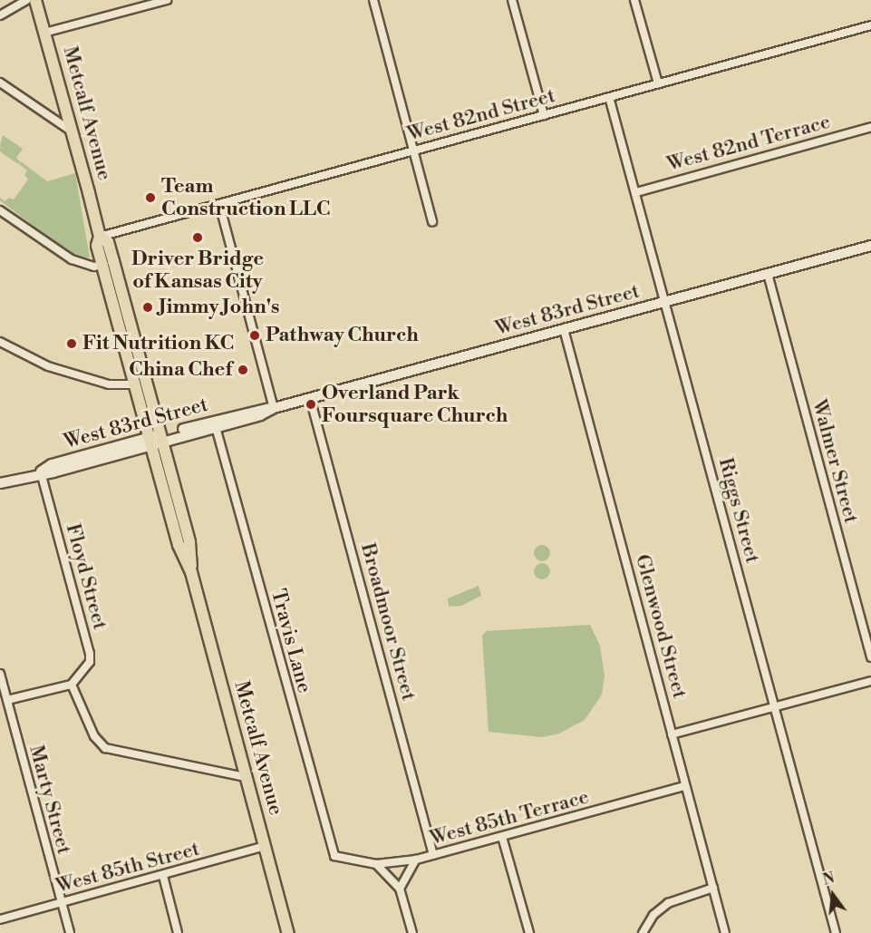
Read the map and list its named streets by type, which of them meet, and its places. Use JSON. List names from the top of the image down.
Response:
{
  "streets": {
    "main road": ["Metcalf Avenue"],
    "street": [
      "West 82nd Street",
      "West 82nd Terrace",
      "West 83rd Street",
      "Walmer Street",
      "Riggs Street",
      "Floyd Street",
      "Broadmoor Street",
      "Glenwood Street",
      "Travis Lane",
      "Marty Street",
      "West 85th Terrace",
      "West 85th Street"
    ]
  },
  "crossings": [
    ["Metcalf Avenue", "West 82nd Street"],
    ["Metcalf Avenue", "West 83rd Street"],
    ["Metcalf Avenue", "West 85th Street"],
    ["West 82nd Street", "Riggs Street"],
    ["West 82nd Terrace", "Riggs Street"],
    ["West 83rd Street", "Walmer Street"],
    ["West 83rd Street", "Riggs Street"],
    ["West 83rd Street", "Floyd Street"],
    ["West 83rd Street", "Broadmoor Street"],
    ["West 83rd Street", "Glenwood Street"],
    ["West 83rd Street", "Travis Lane"],
    ["Broadmoor Street", "West 85th Terrace"],
    ["Glenwood Street", "West 85th Terrace"],
    ["Travis Lane", "West 85th Terrace"],
    ["Marty Street", "West 85th Street"]
  ],
  "places": [
    "Team Construction LLC",
    "Driver Bridge of Kansas City",
    "Jimmy John's",
    "Pathway Church",
    "Fit Nutrition KC",
    "China Chef",
    "Overland Park Foursquare Church"
  ],
  "north": "top"
}
